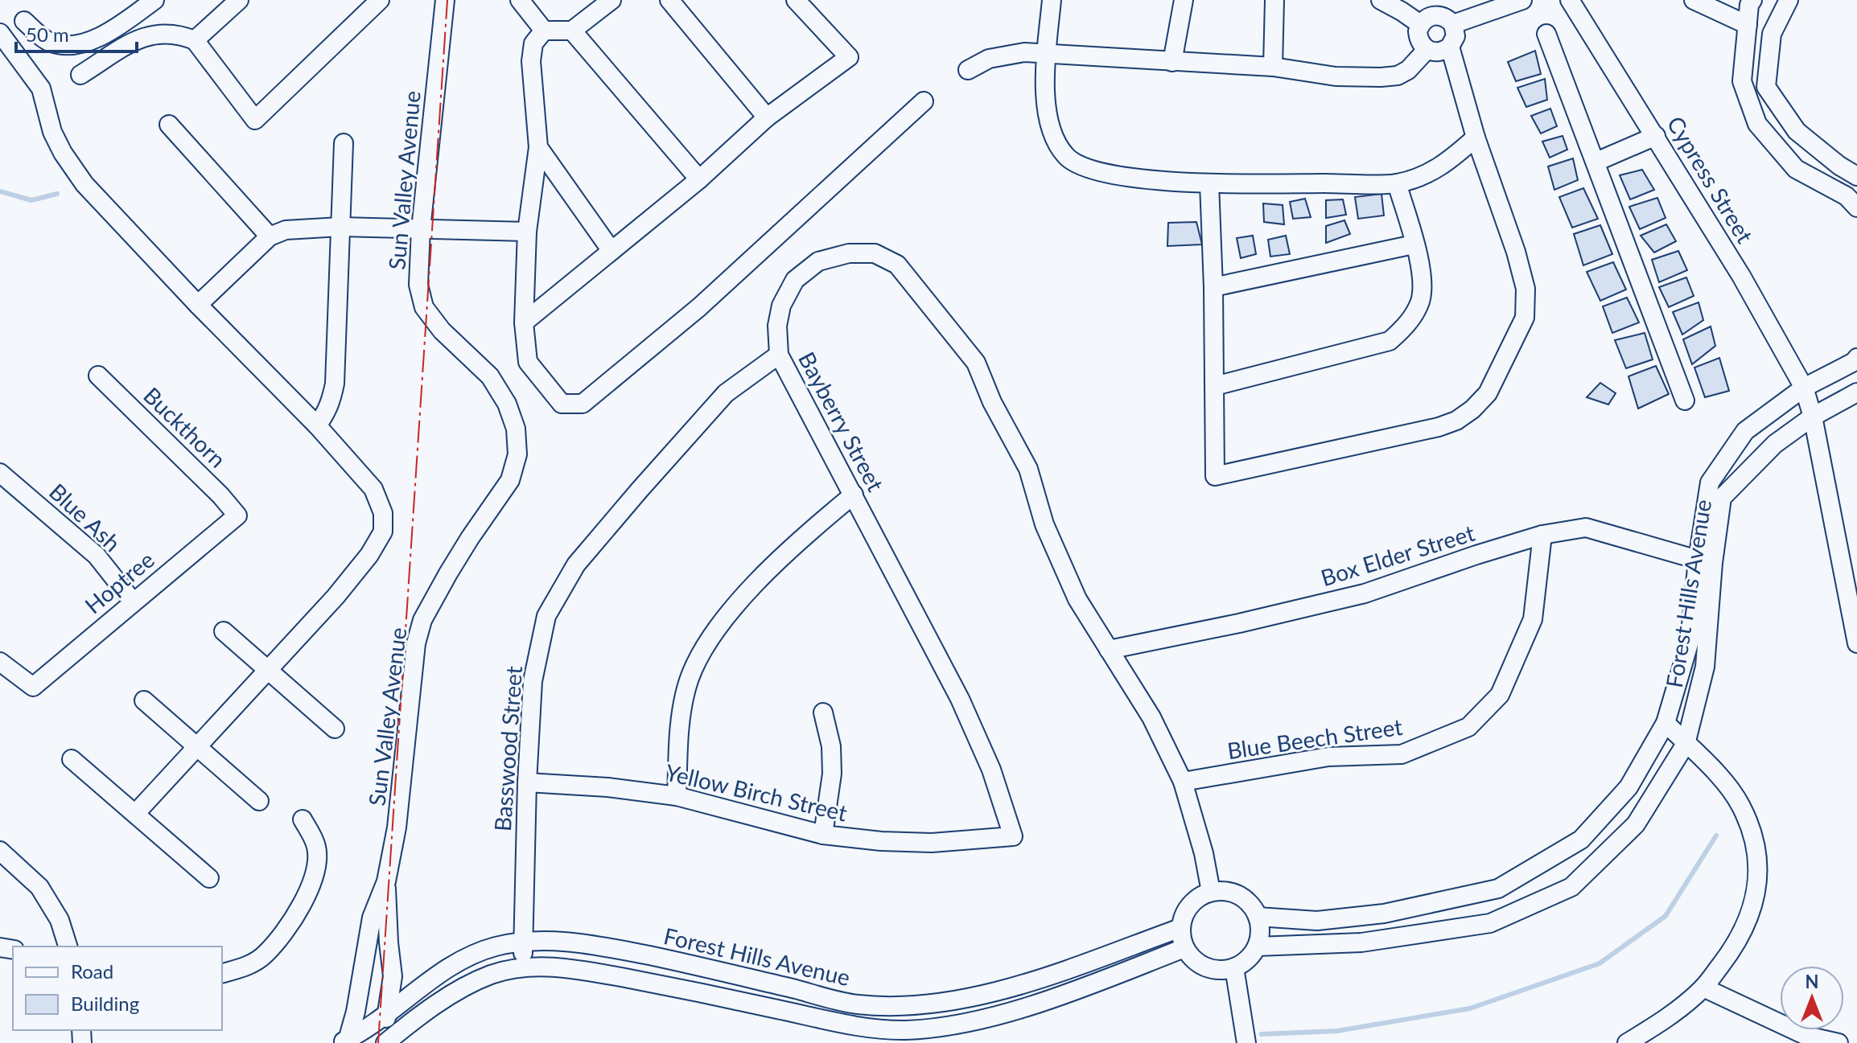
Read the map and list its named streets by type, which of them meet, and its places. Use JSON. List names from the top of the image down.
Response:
{
  "streets": {
    "street": [
      "Cypress Street",
      "Sun Valley Avenue",
      "Bayberry Street",
      "Buckthorn",
      "Blue Ash",
      "Box Elder Street",
      "Hoptree",
      "Forest Hills Avenue",
      "Blue Beech Street",
      "Basswood Street",
      "Yellow Birch Street"
    ]
  },
  "crossings": [
    ["Cypress Street", "Forest Hills Avenue"],
    ["Sun Valley Avenue", "Forest Hills Avenue"],
    ["Bayberry Street", "Box Elder Street"],
    ["Bayberry Street", "Forest Hills Avenue"],
    ["Bayberry Street", "Blue Beech Street"],
    ["Bayberry Street", "Basswood Street"],
    ["Bayberry Street", "Yellow Birch Street"],
    ["Buckthorn", "Hoptree"],
    ["Blue Ash", "Hoptree"],
    ["Box Elder Street", "Forest Hills Avenue"],
    ["Box Elder Street", "Blue Beech Street"],
    ["Forest Hills Avenue", "Basswood Street"],
    ["Basswood Street", "Yellow Birch Street"]
  ],
  "legend": ["Road", "Building"],
  "scale_bar": "50 m",
  "north": "top"
}
